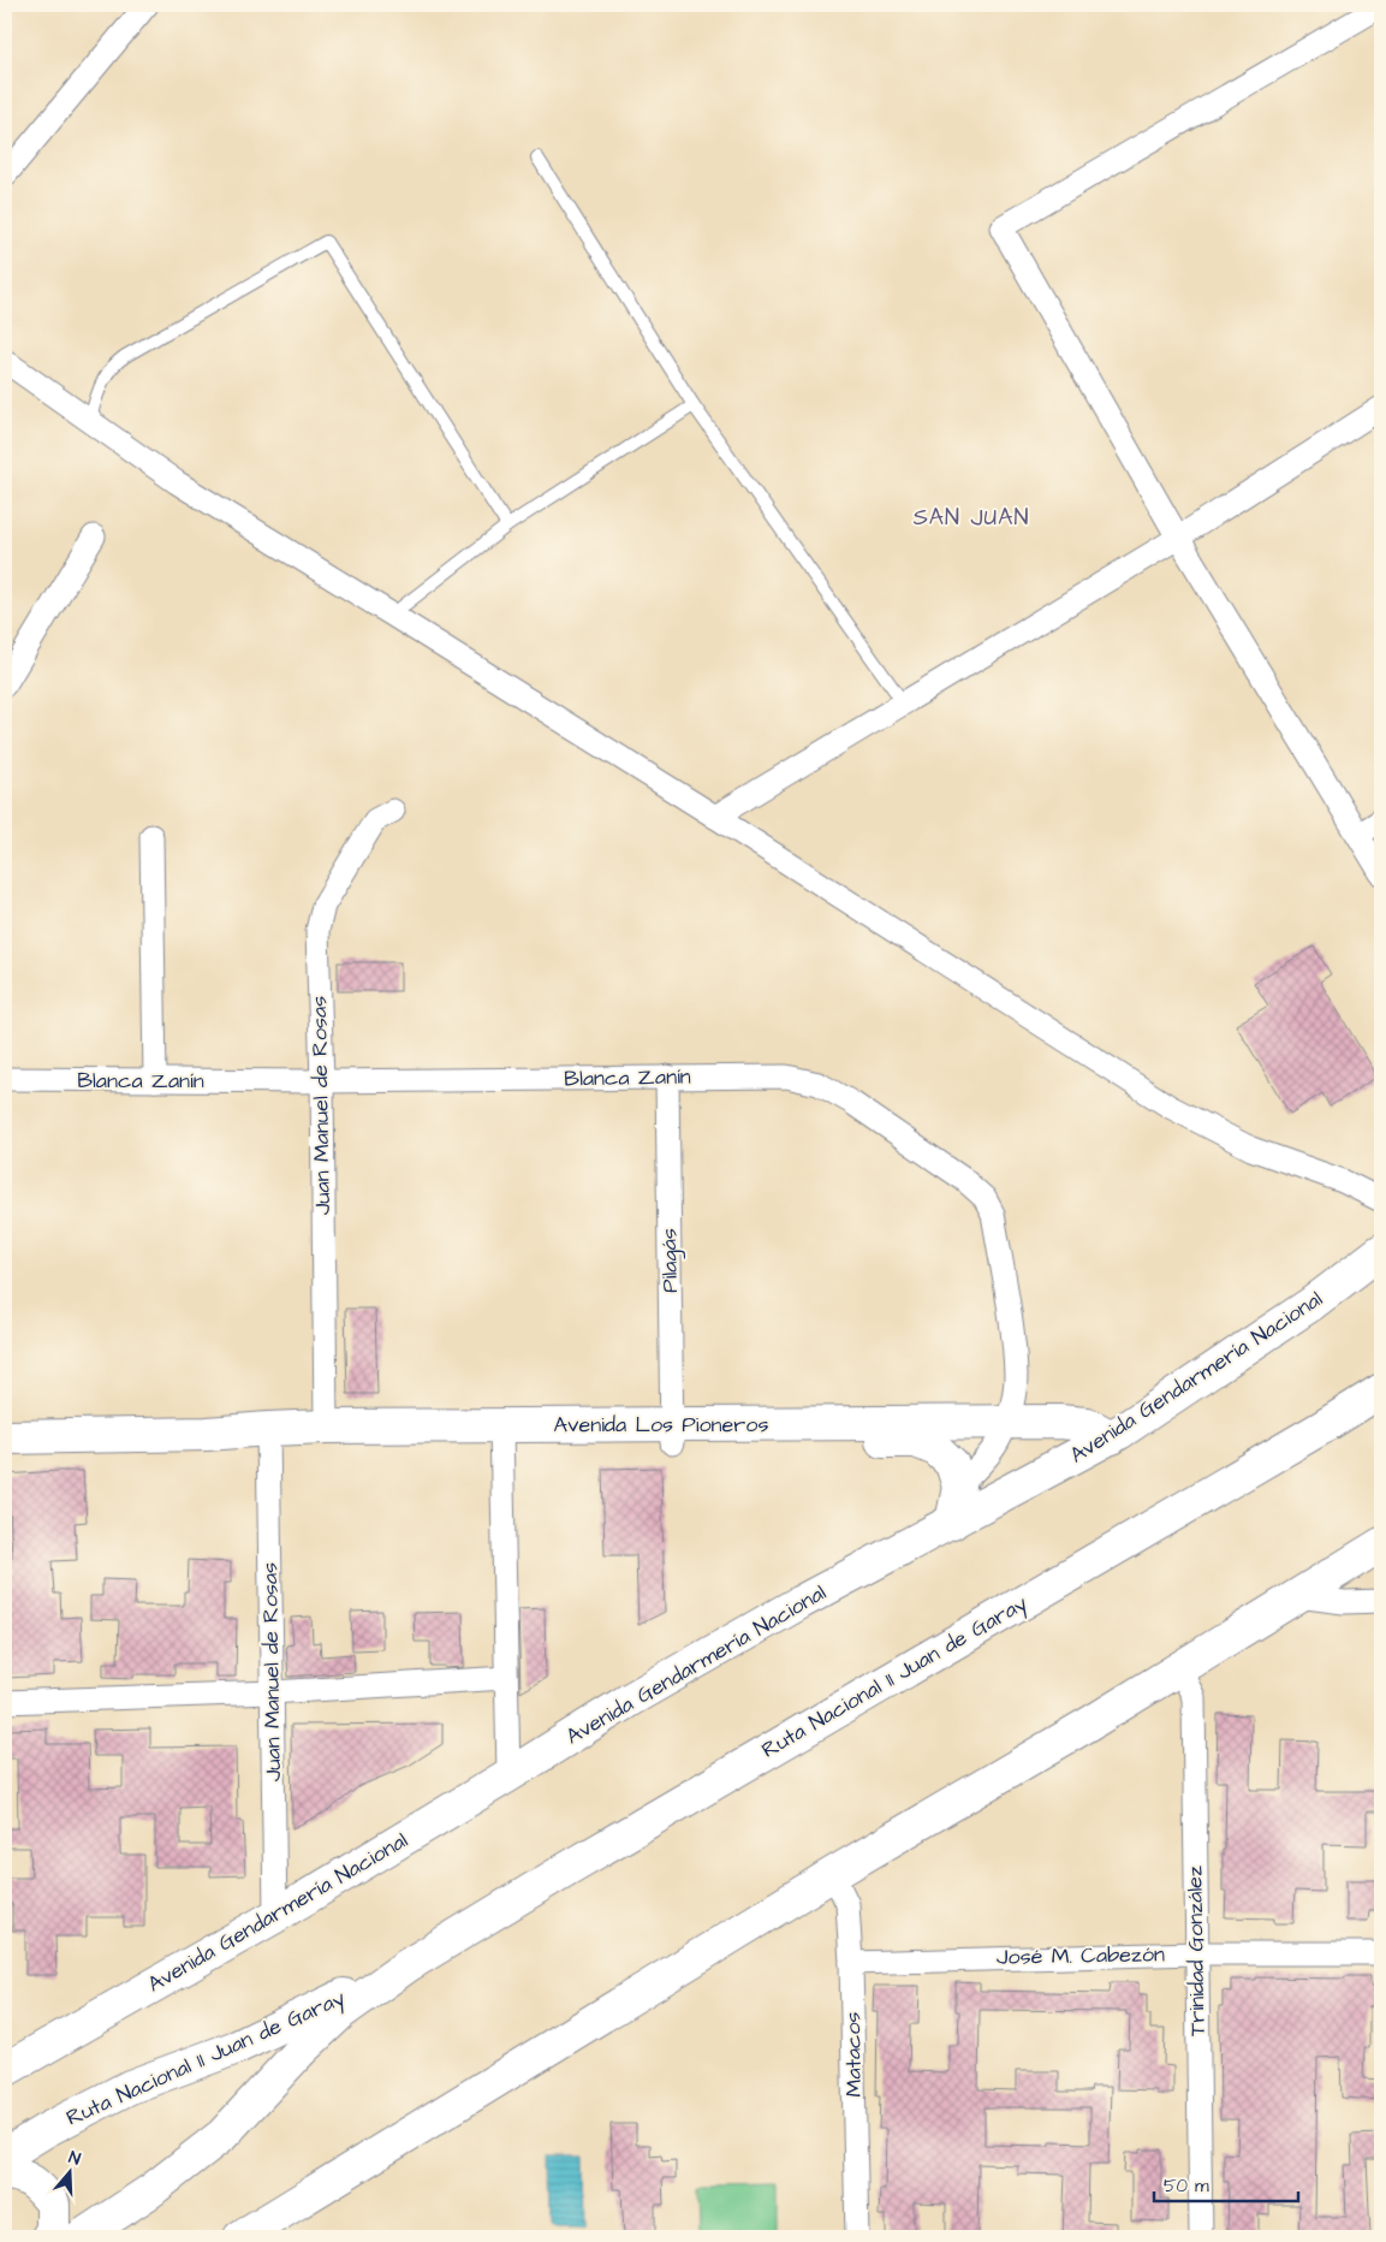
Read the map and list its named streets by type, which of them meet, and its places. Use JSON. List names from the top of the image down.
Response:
{
  "streets": {
    "main road": ["Avenida Gendarmería Nacional", "Avenida Los Pioneros", "Ruta Nacional 11 Juan de Garay"],
    "street": [
      "Blanca Zanín",
      "Juan Manuel de Rosas",
      "Pilagás",
      "Trinidad González",
      "José M. Cabezón",
      "Matacos"
    ]
  },
  "crossings": [
    ["Blanca Zanín", "Juan Manuel de Rosas"],
    ["Blanca Zanín", "Pilagás"],
    ["Blanca Zanín", "Avenida Los Pioneros"],
    ["Juan Manuel de Rosas", "Avenida Gendarmería Nacional"],
    ["Juan Manuel de Rosas", "Avenida Los Pioneros"],
    ["Pilagás", "Avenida Los Pioneros"],
    ["Avenida Gendarmería Nacional", "Avenida Los Pioneros"],
    ["Trinidad González", "José M. Cabezón"],
    ["José M. Cabezón", "Matacos"]
  ],
  "districts": ["SAN JUAN"],
  "scale_bar": "50 m",
  "north": "top"
}
